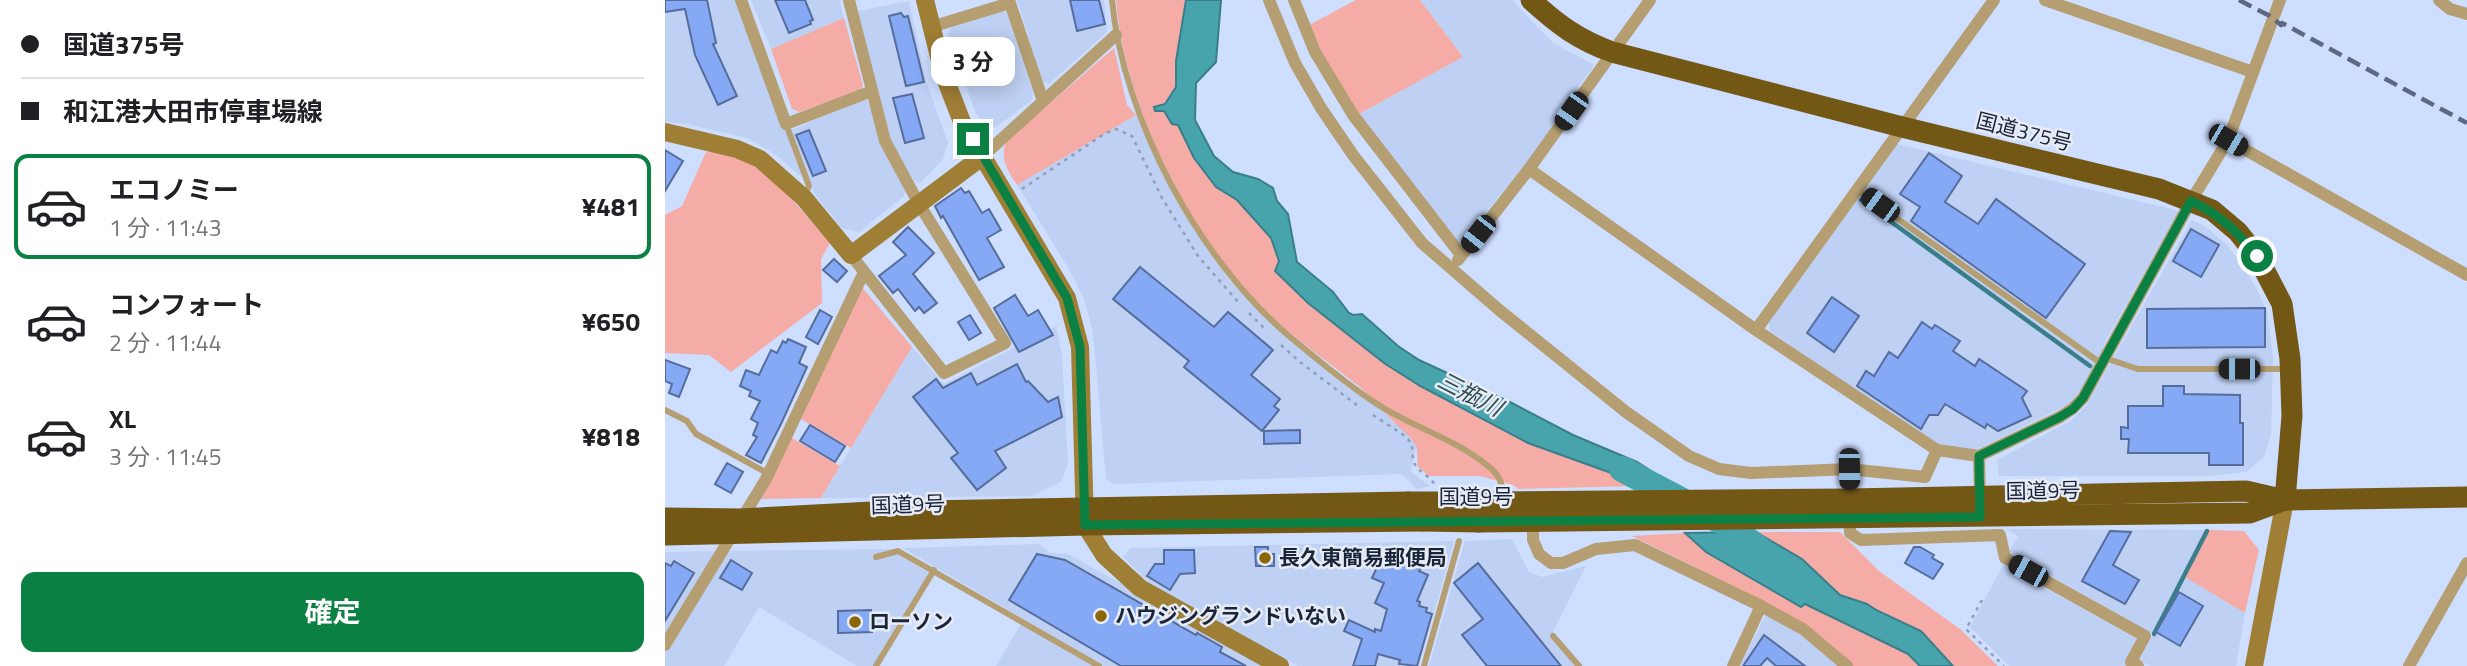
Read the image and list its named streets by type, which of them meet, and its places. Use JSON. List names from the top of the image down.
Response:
{
  "streets": {
    "highway": ["国道375号", "国道9号"]
  },
  "crossings": [
    ["国道375号", "国道9号"]
  ],
  "water": ["三瓶川"],
  "places": ["長久東簡易郵便局", "ハウジングランドいない", "ローソン"],
  "page": {
    "banner": ["国道375号", "和江港大田市停車場線"],
    "bubble": "3 分",
    "list": [
      {
        "name": "エコノミー",
        "note": "1 分 · 11:43",
        "value": "¥481"
      },
      {
        "name": "コンフォート",
        "note": "2 分 · 11:44",
        "value": "¥650"
      },
      {
        "name": "XL",
        "note": "3 分 · 11:45",
        "value": "¥818"
      }
    ],
    "buttons": "確定"
  }
}
